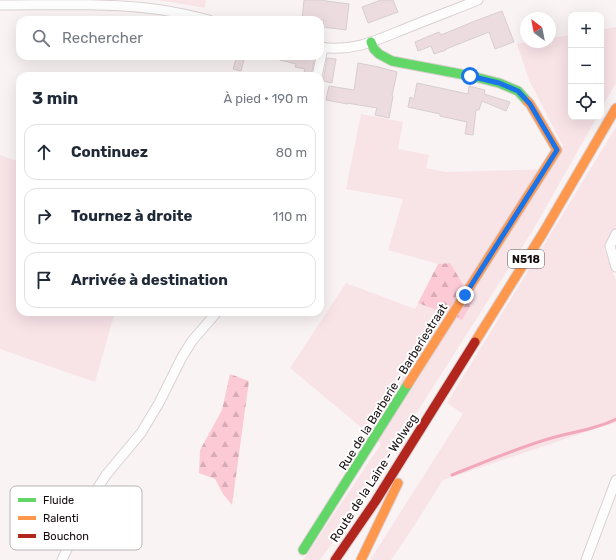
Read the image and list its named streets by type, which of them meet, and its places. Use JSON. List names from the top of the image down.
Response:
{
  "streets": {
    "main road": ["N518", "Rue de la Barberie - Barberiestraat", "Route de la Laine - Wolweg"]
  },
  "legend": ["Fluide", "Ralenti", "Bouchon"],
  "north": "top left",
  "page": {
    "map_buttons": ["+", "−"],
    "search": "Rechercher",
    "heading": ["3 min", "À pied · 190 m"],
    "list": [
      ["Continuez", "80 m"],
      ["Tournez à droite", "110 m"],
      "Arrivée à destination"
    ]
  }
}
